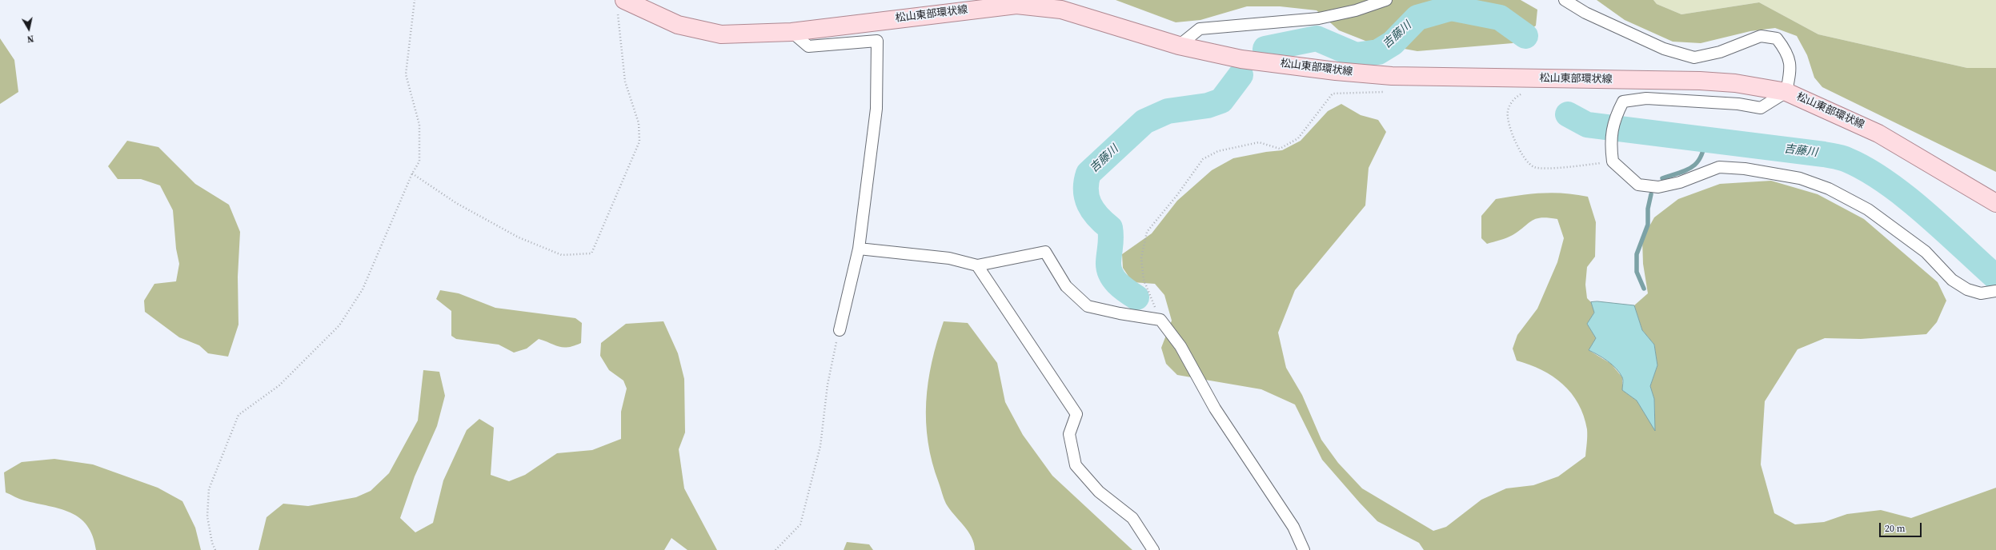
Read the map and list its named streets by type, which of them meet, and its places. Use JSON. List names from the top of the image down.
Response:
{
  "streets": {
    "main road": ["松山東部環状線"]
  },
  "water": ["吉藤川"],
  "scale_bar": "20 m",
  "north": "bottom"
}
